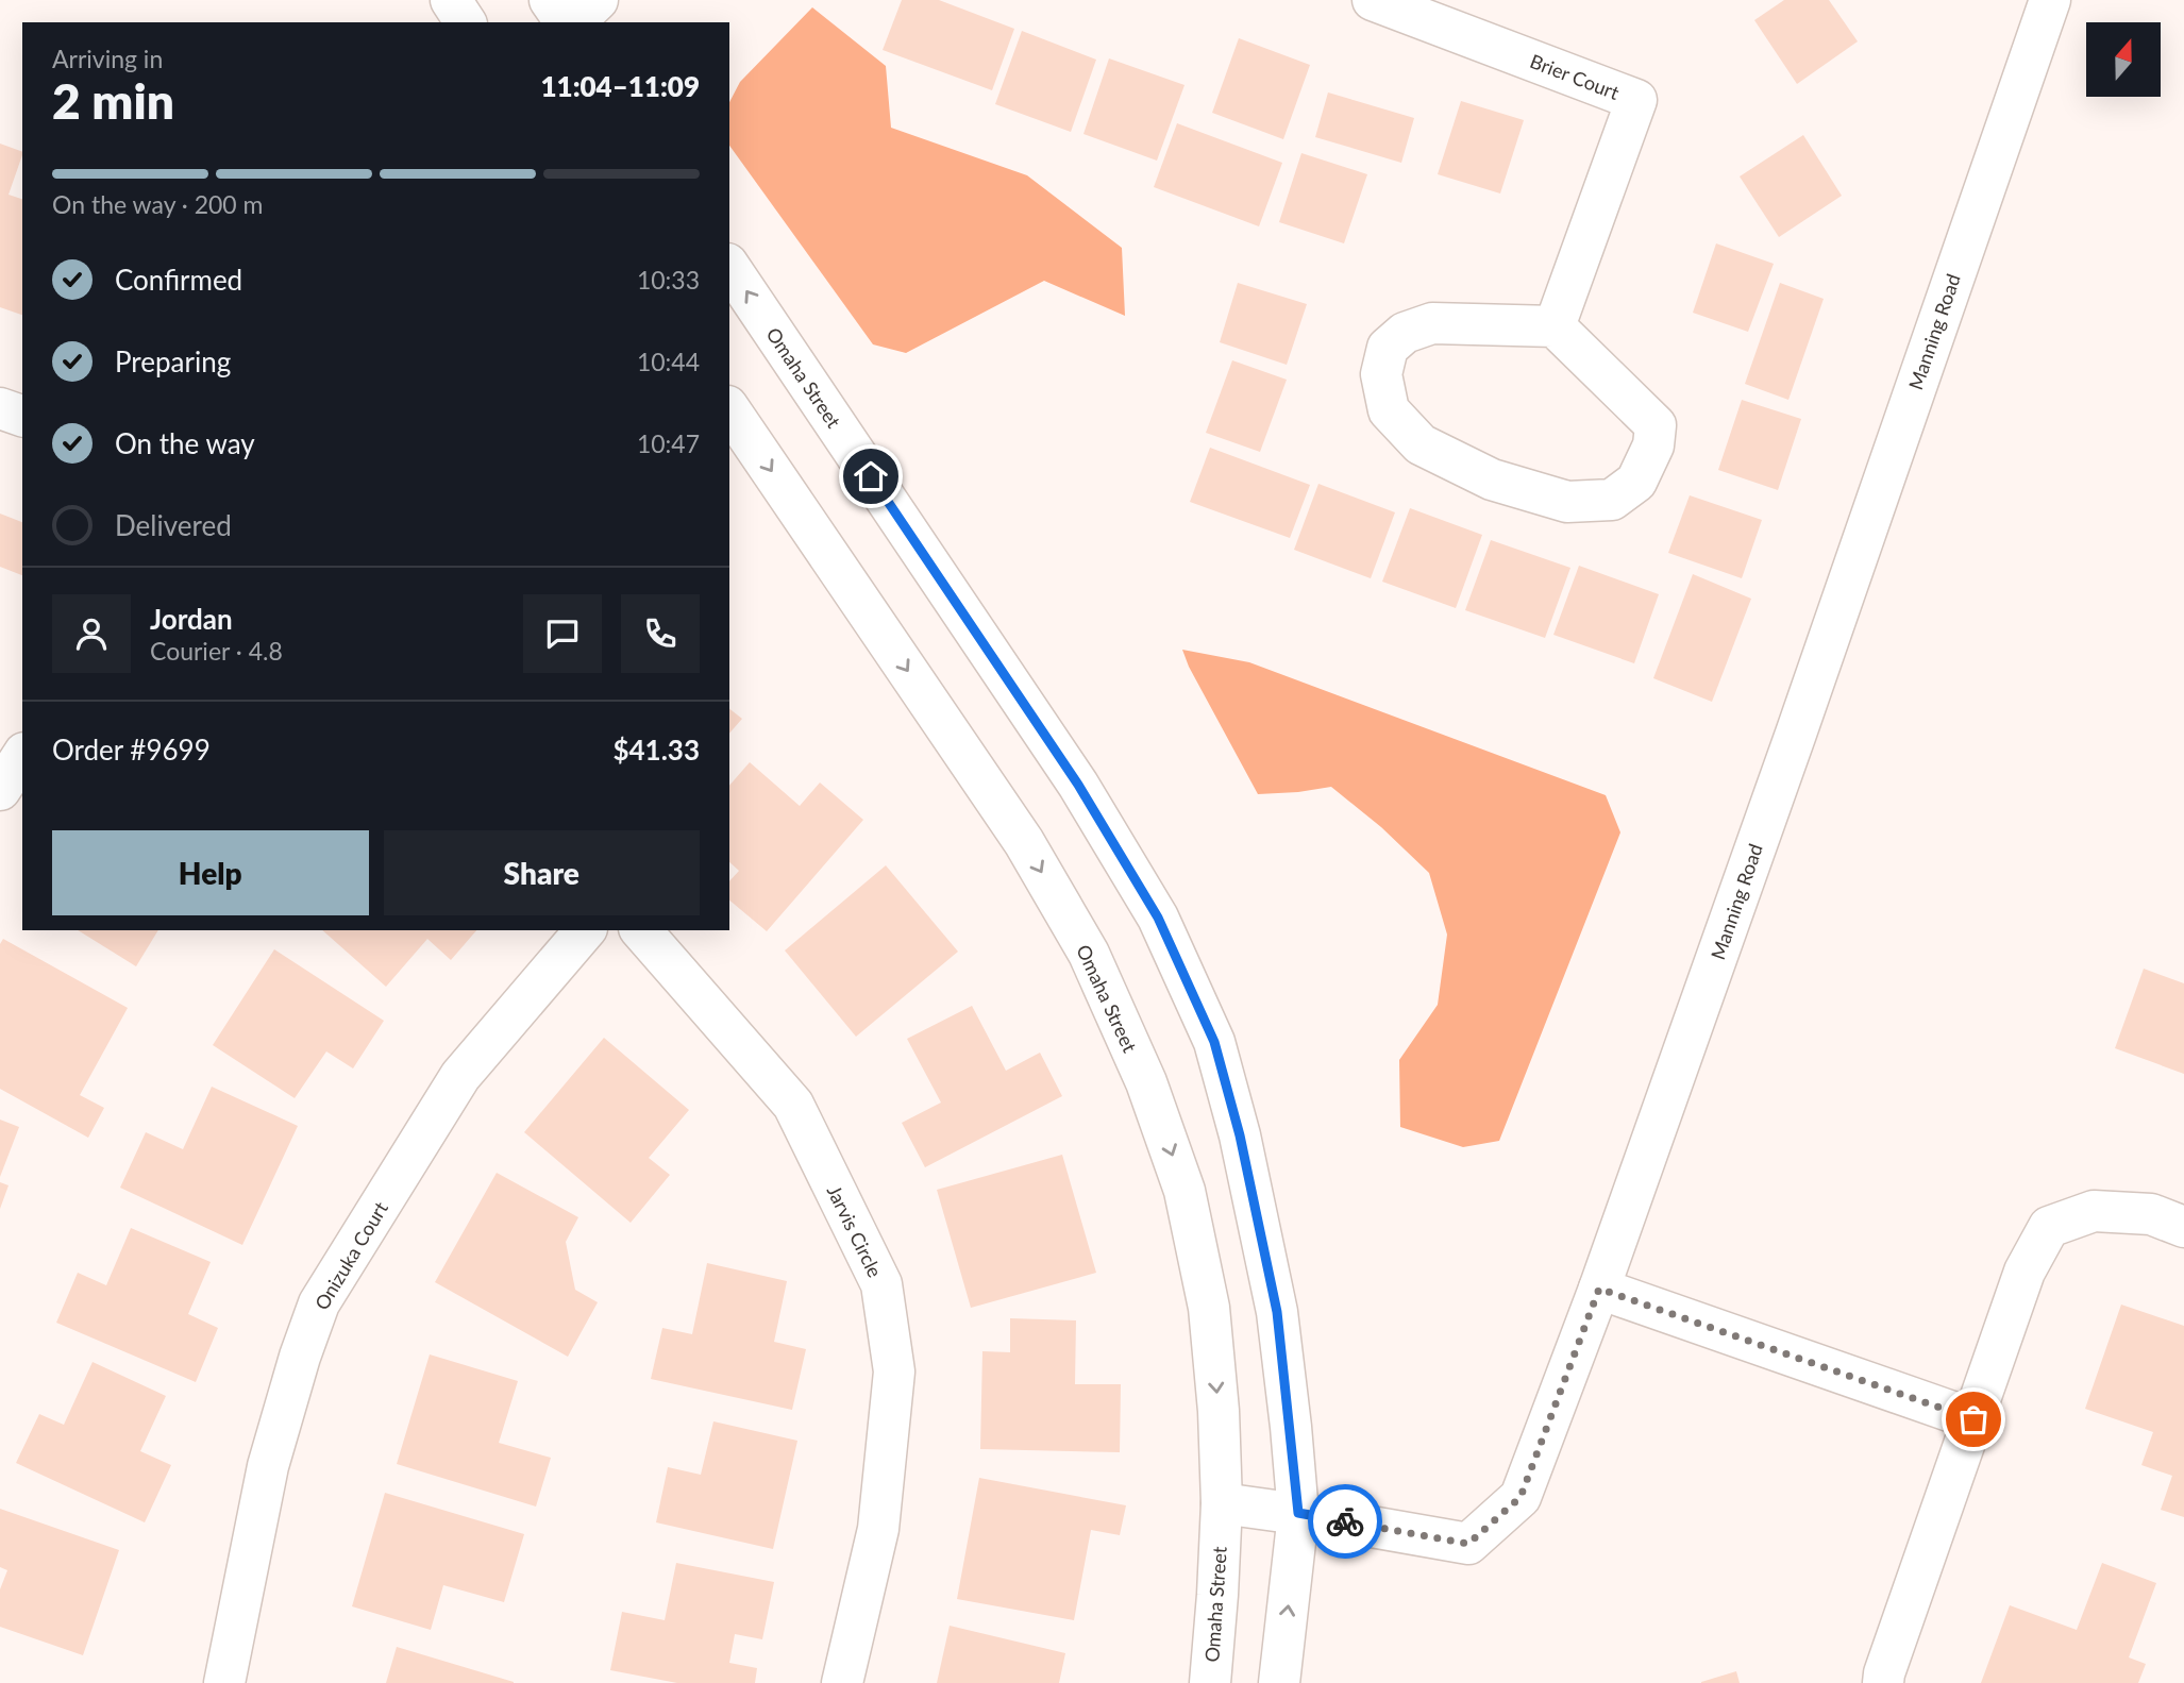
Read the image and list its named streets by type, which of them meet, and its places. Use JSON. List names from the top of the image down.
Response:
{
  "streets": {
    "street": [
      "Brier Court",
      "Manning Road",
      "Omaha Street",
      "Jarvis Circle",
      "Onizuka Court"
    ]
  },
  "crossings": [
    ["Manning Road", "Omaha Street"]
  ],
  "north": "top",
  "page": {
    "heading": ["2 min", "Arriving in", "11:04–11:09"],
    "panel": [
      "Jordan",
      "Courier · 4.8",
      "Order #9699",
      "$41.33"
    ],
    "bar": "On the way · 200 m",
    "list": [
      ["Confirmed", "10:33"],
      ["Preparing", "10:44"],
      ["On the way", "10:47"],
      "Delivered"
    ],
    "buttons": ["Help", "Share"]
  }
}
